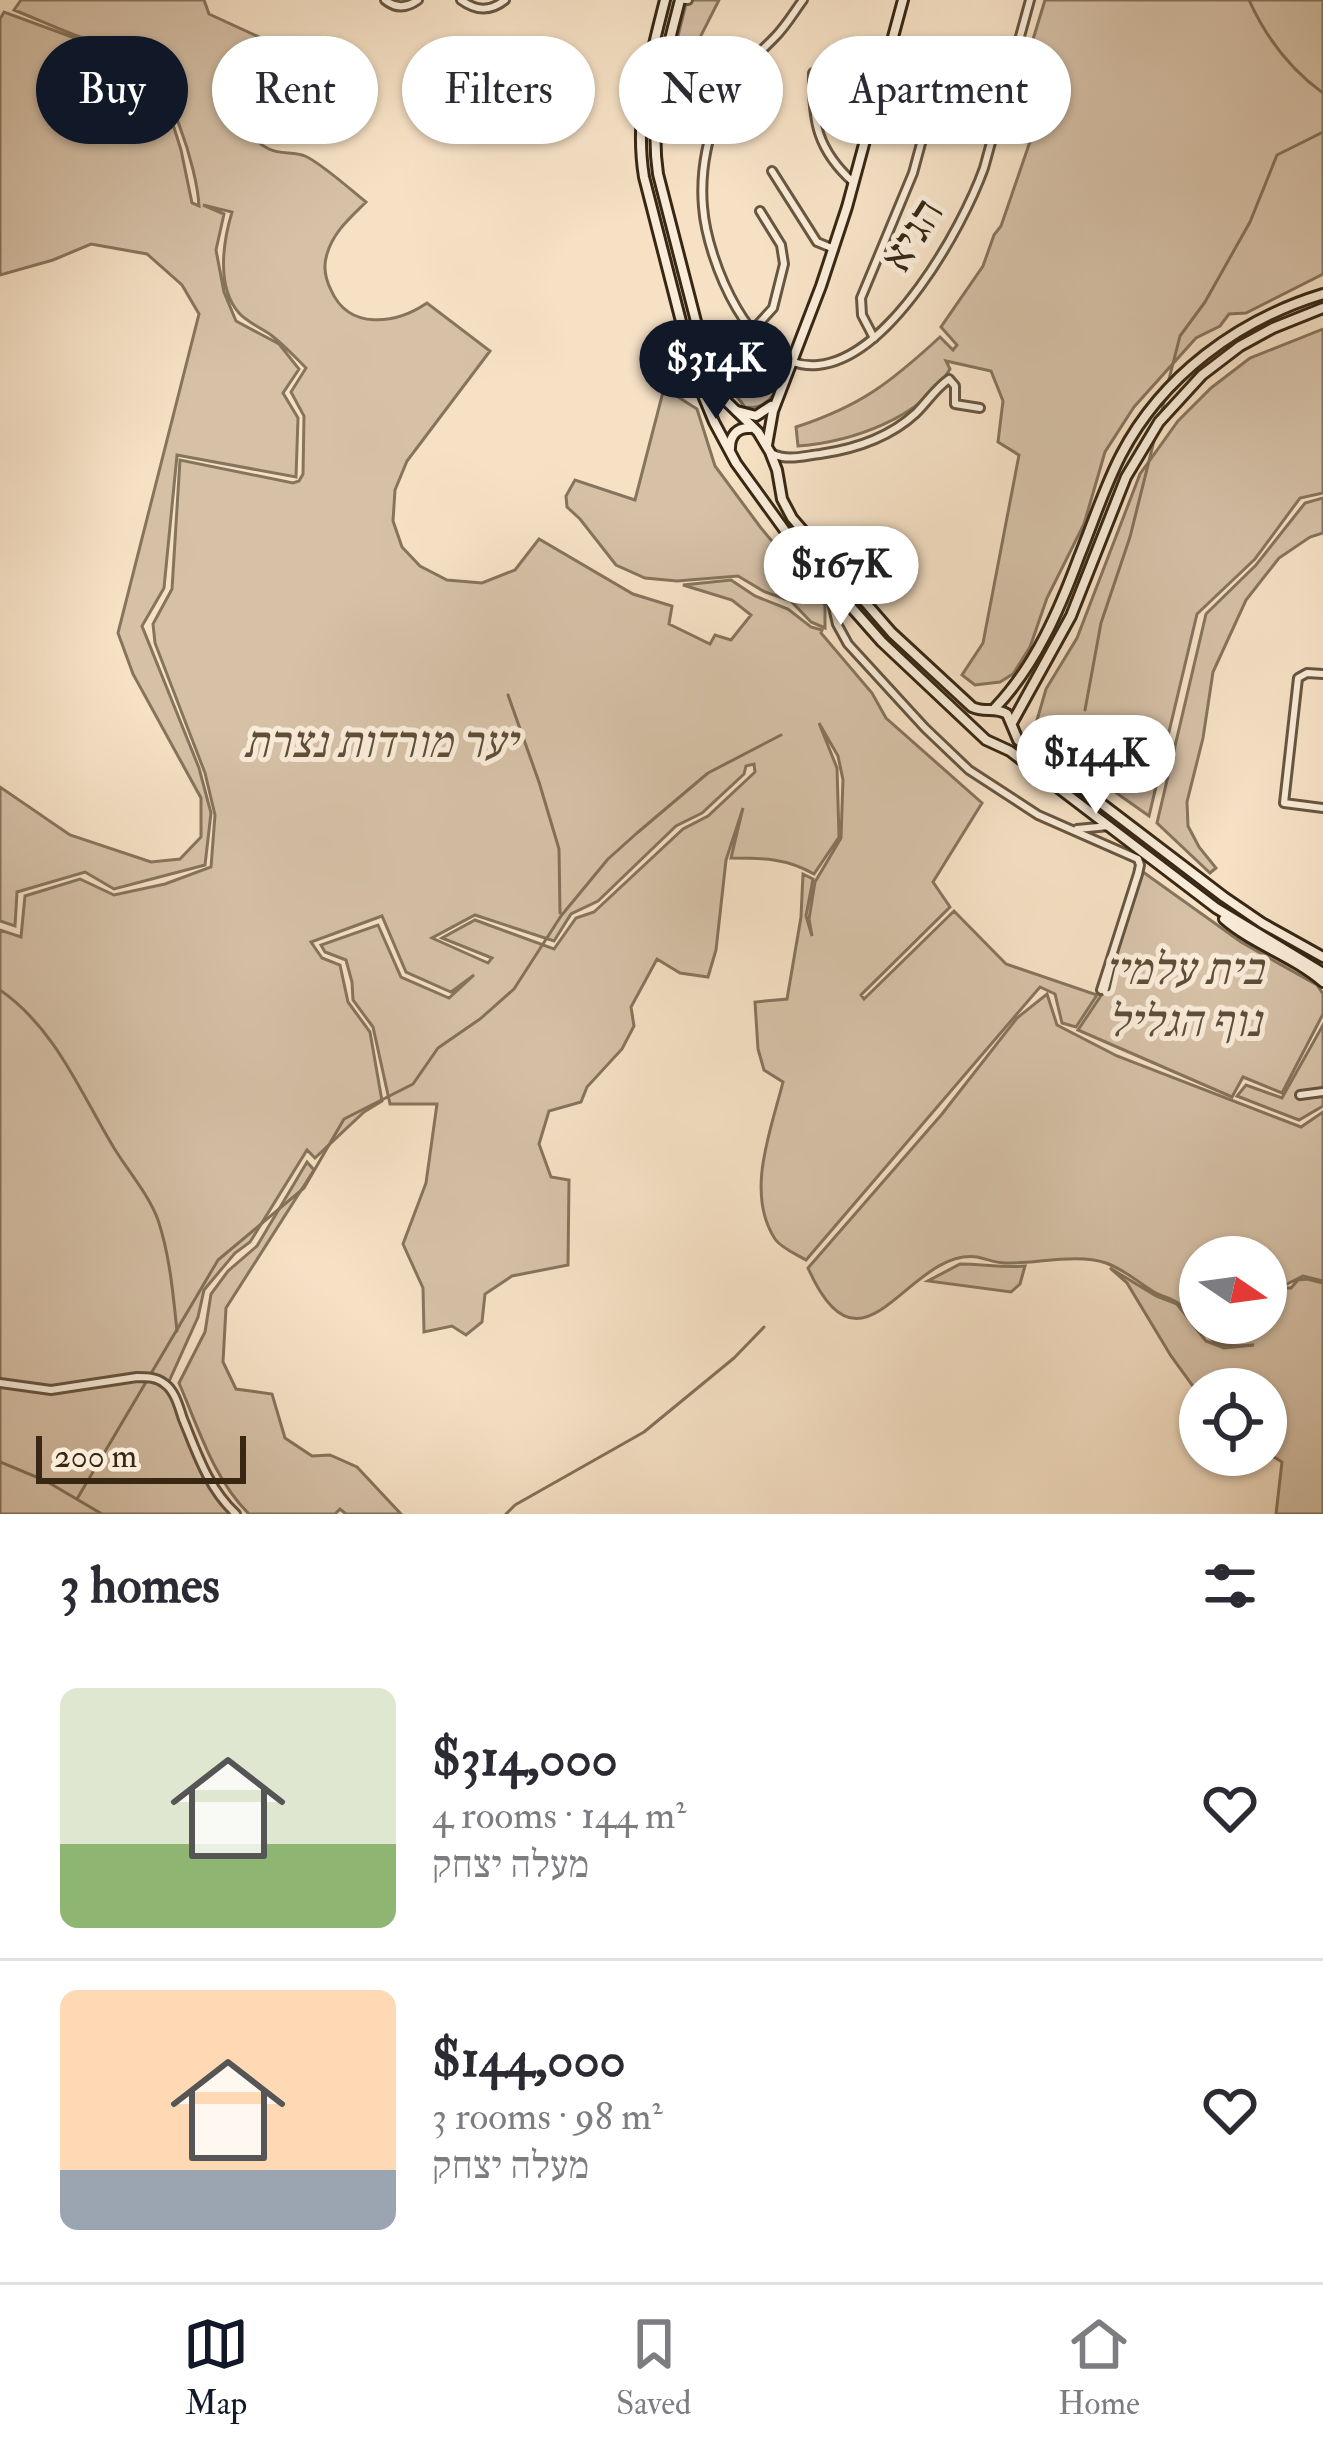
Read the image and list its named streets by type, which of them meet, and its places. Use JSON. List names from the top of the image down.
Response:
{
  "streets": {
    "street": ["הגיא"]
  },
  "parks": ["יער מורדות נצרת", "בית עלמין נוף הגליל"],
  "scale_bar": "200 m",
  "north": "right",
  "page": {
    "chip": [
      "Buy",
      "Rent",
      "Filters",
      "New",
      "Apartment"
    ],
    "price": ["$314K", "$167K", "$144K"],
    "scale": "200 m",
    "heading": "3 homes",
    "list": [
      {
        "name": "$314,000",
        "note": "4 rooms · 144 m² · מעלה יצחק"
      },
      {
        "name": "$144,000",
        "note": "3 rooms · 98 m² · מעלה יצחק"
      }
    ],
    "tabs": ["Map", "Saved", "Home"]
  }
}
